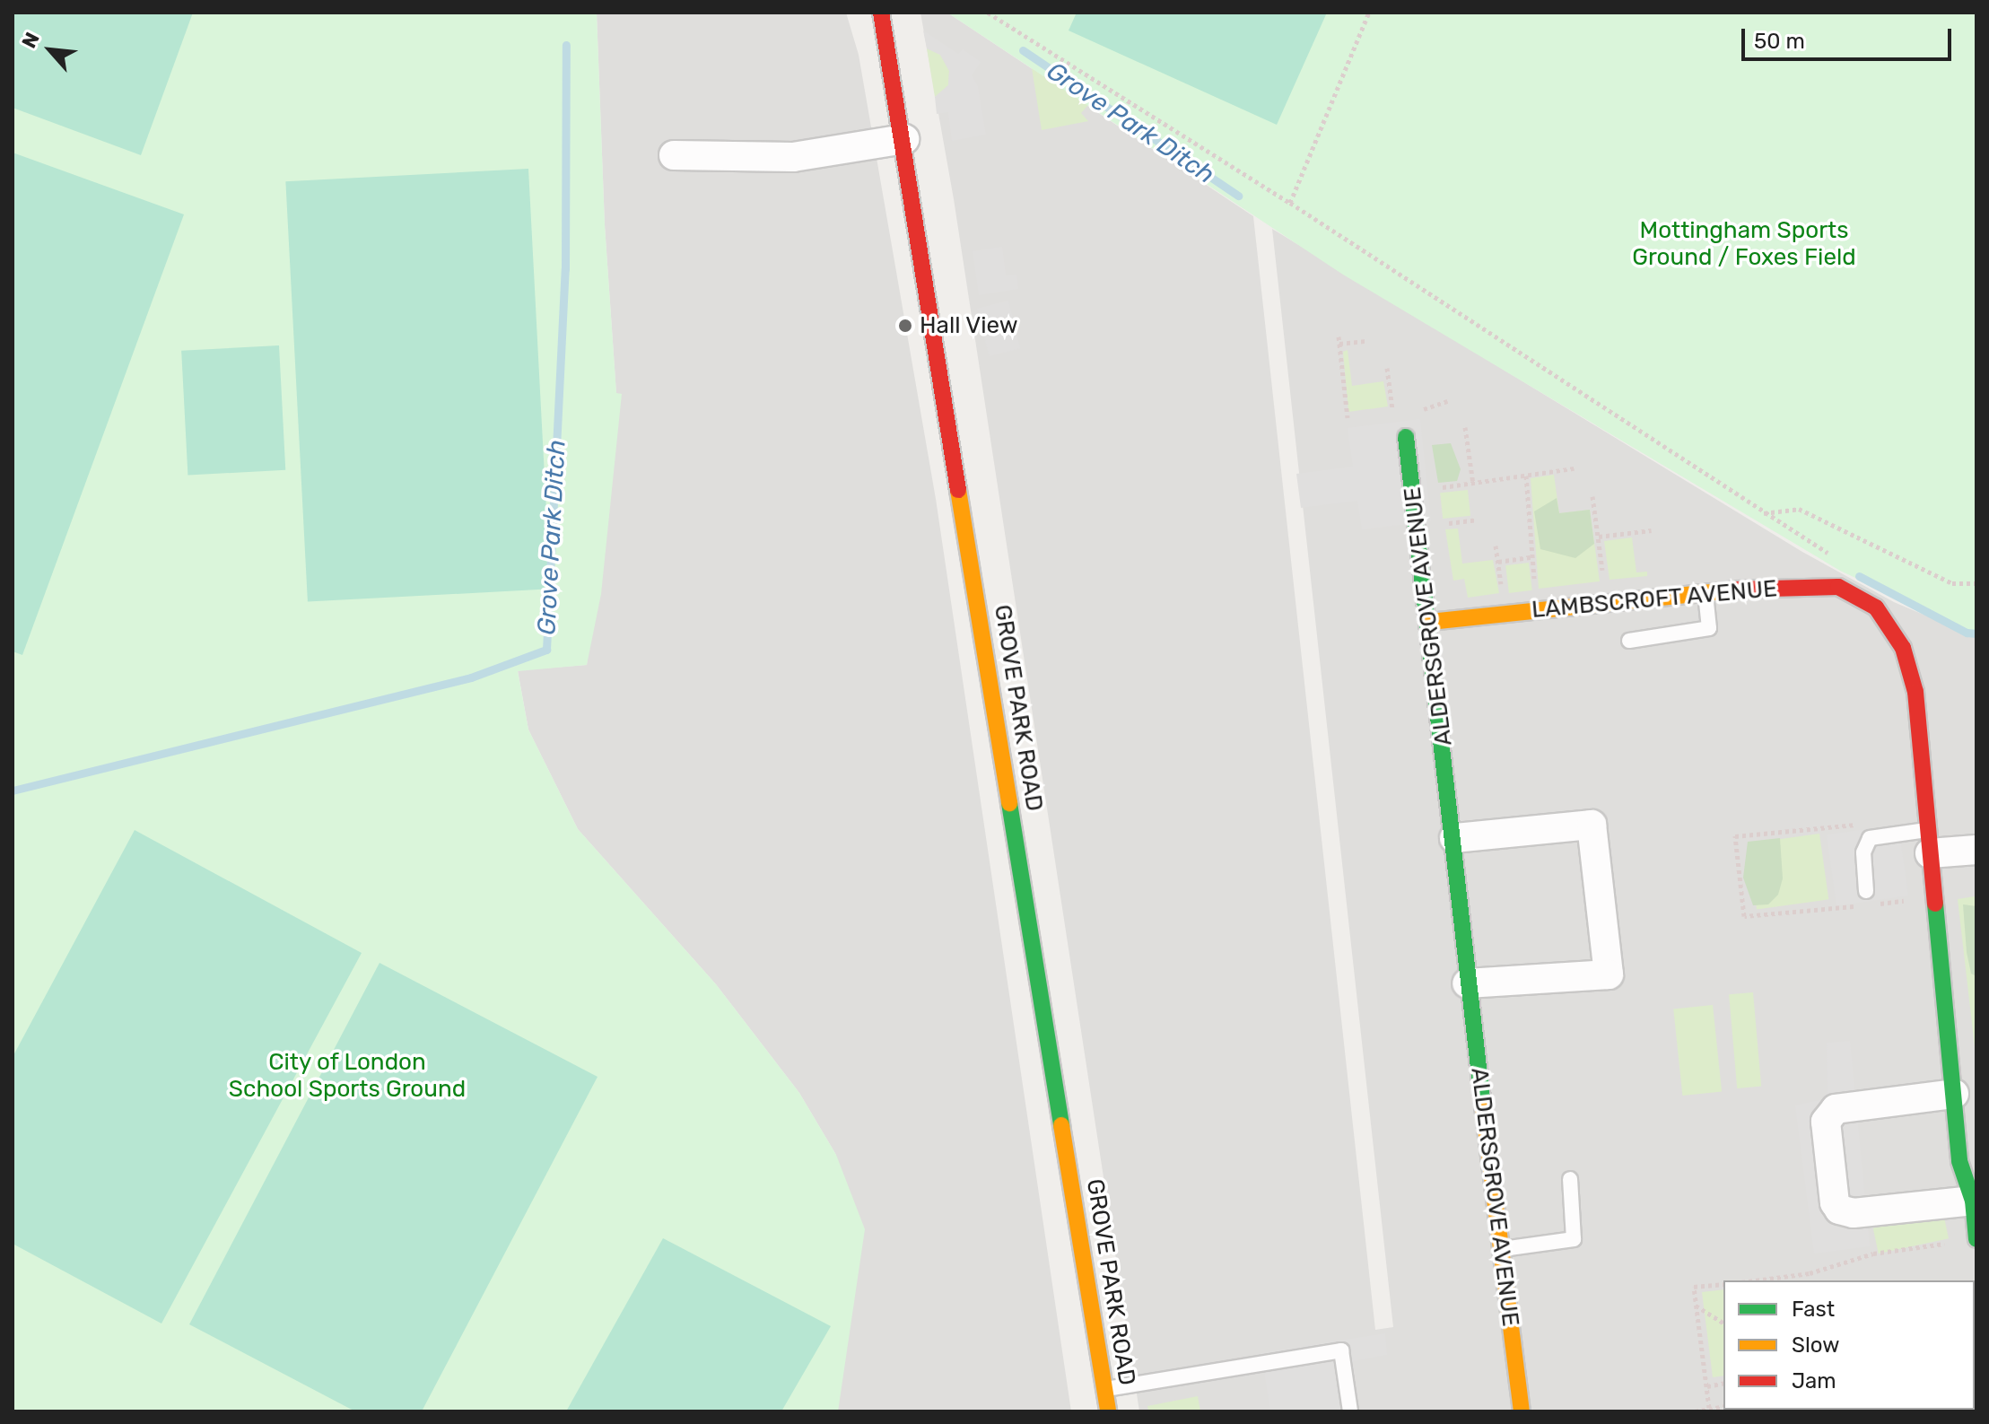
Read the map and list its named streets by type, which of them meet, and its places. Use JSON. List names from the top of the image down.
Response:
{
  "streets": {
    "street": ["LAMBSCROFT AVENUE", "ALDERSGROVE AVENUE", "GROVE PARK ROAD"]
  },
  "crossings": [
    ["LAMBSCROFT AVENUE", "ALDERSGROVE AVENUE"]
  ],
  "water": ["Grove Park Ditch"],
  "parks": ["Mottingham Sports Ground / Foxes Field", "City of London School Sports Ground"],
  "places": ["Hall View"],
  "legend": ["Fast", "Slow", "Jam"],
  "scale_bar": "50 m",
  "north": "top left"
}
